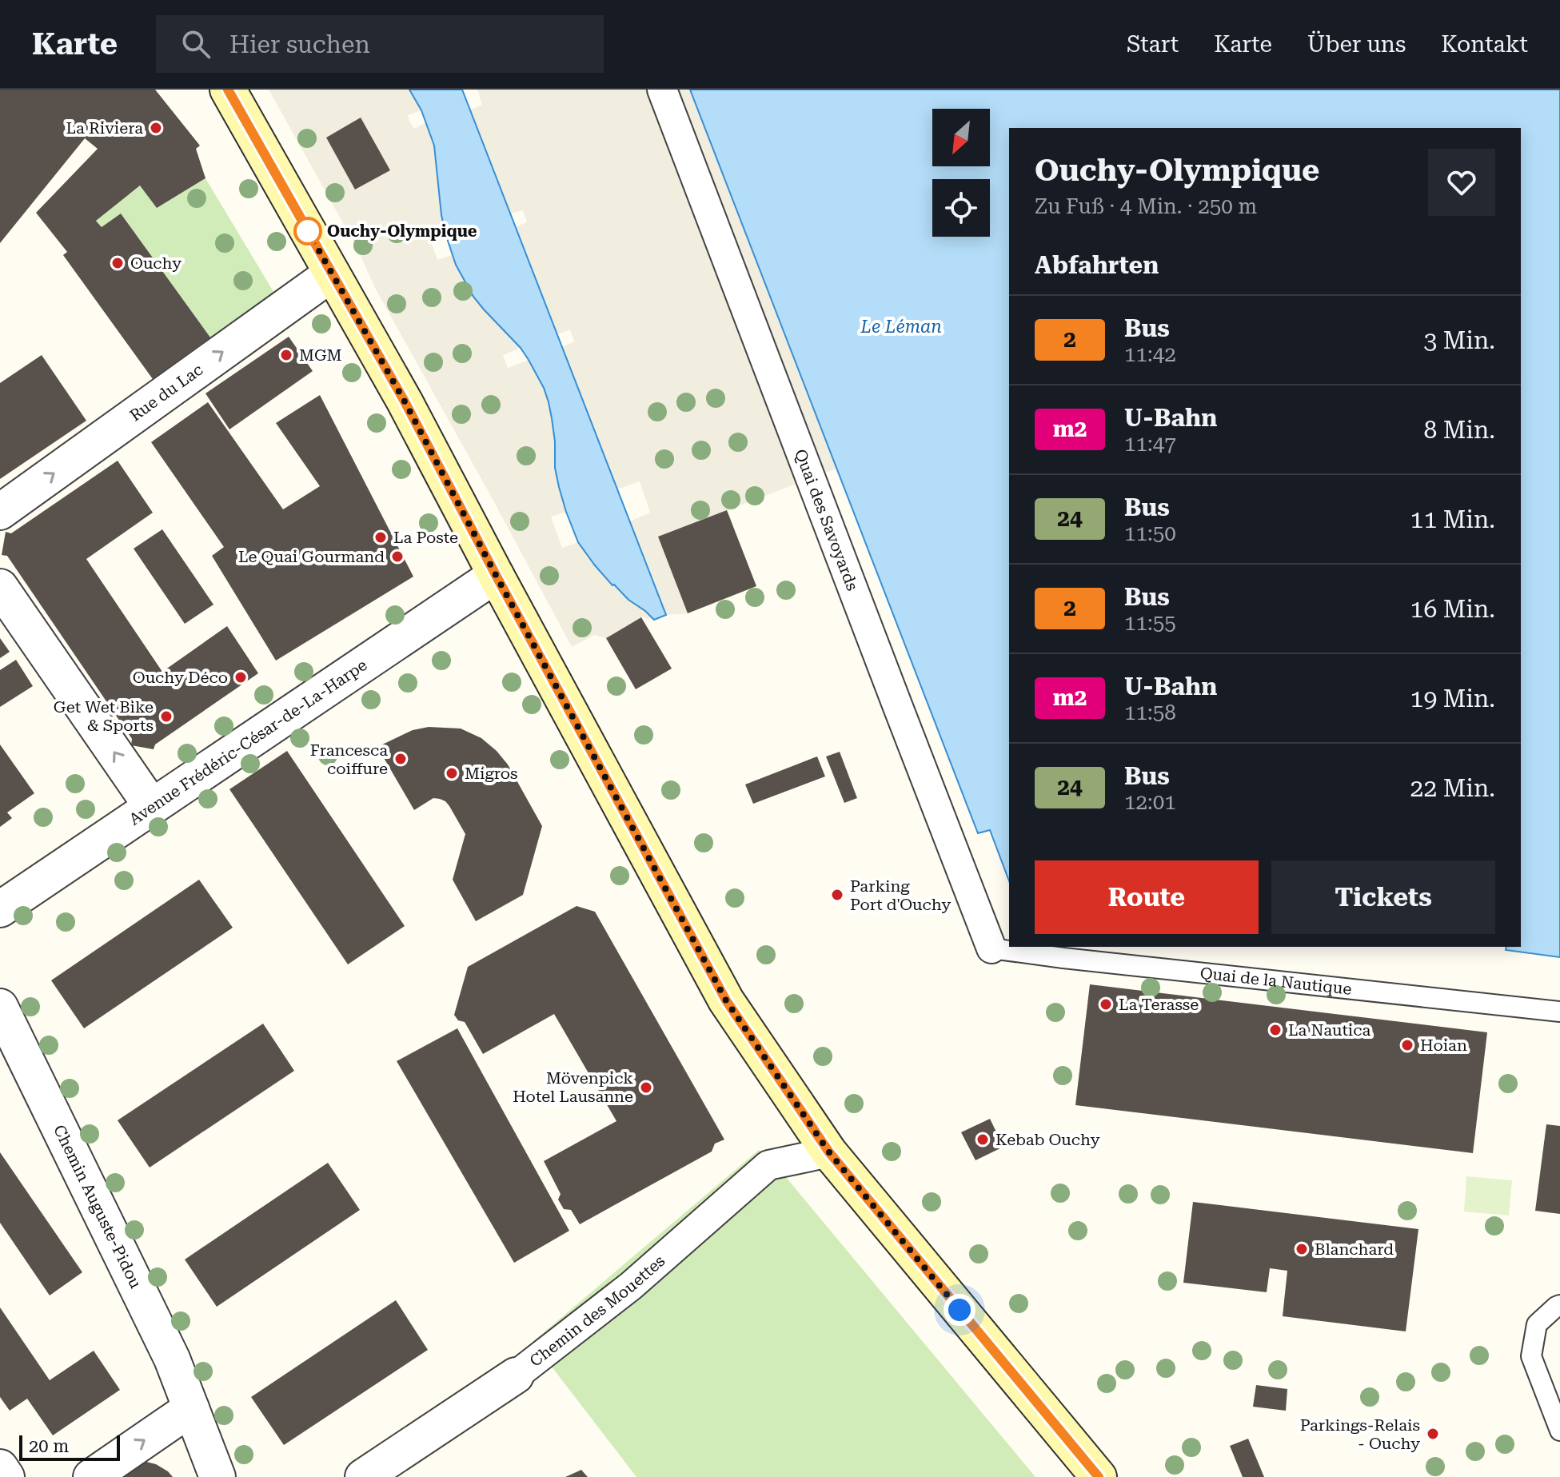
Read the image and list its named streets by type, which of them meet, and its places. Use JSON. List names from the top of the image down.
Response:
{
  "streets": {
    "street": [
      "Rue du Lac",
      "Quai des Savoyards",
      "Avenue Frédéric-César-de-La-Harpe",
      "Chemin Auguste-Pidou",
      "Chemin des Mouettes"
    ],
    "lane": ["Quai de la Nautique"]
  },
  "crossings": [
    ["Quai des Savoyards", "Quai de la Nautique"]
  ],
  "one_way": ["Rue du Lac"],
  "water": ["Le Léman"],
  "places": [
    "La Riviera",
    "Ouchy-Olympique",
    "Ouchy",
    "MGM",
    "La Poste",
    "Le Quai Gourmand",
    "Ouchy Déco",
    "Get Wet Bike & Sports",
    "Francesca coiffure",
    "Migros",
    "Parking Port d'Ouchy",
    "La Terasse",
    "La Nautica",
    "Hoian",
    "Mövenpick Hotel Lausanne",
    "Kebab Ouchy",
    "Blanchard",
    "Parkings-Relais - Ouchy"
  ],
  "lines": ["bus line 2"],
  "scale_bar": "20 m",
  "north": "bottom left",
  "page": {
    "header": "Karte",
    "search": "Hier suchen",
    "nav": [
      "Start",
      "Karte",
      "Über uns",
      "Kontakt"
    ],
    "heading": [
      ["Ouchy-Olympique", "Zu Fuß · 4 Min. · 250 m"],
      "Abfahrten"
    ],
    "list": [
      {
        "mark": "2",
        "name": "Bus",
        "note": "11:42",
        "value": "3 Min."
      },
      {
        "mark": "m2",
        "name": "U-Bahn",
        "note": "11:47",
        "value": "8 Min."
      },
      {
        "mark": "24",
        "name": "Bus",
        "note": "11:50",
        "value": "11 Min."
      },
      {
        "mark": "2",
        "name": "Bus",
        "note": "11:55",
        "value": "16 Min."
      },
      {
        "mark": "m2",
        "name": "U-Bahn",
        "note": "11:58",
        "value": "19 Min."
      },
      {
        "mark": "24",
        "name": "Bus",
        "note": "12:01",
        "value": "22 Min."
      }
    ],
    "buttons": ["Route", "Tickets"],
    "scale": "20 m"
  }
}
